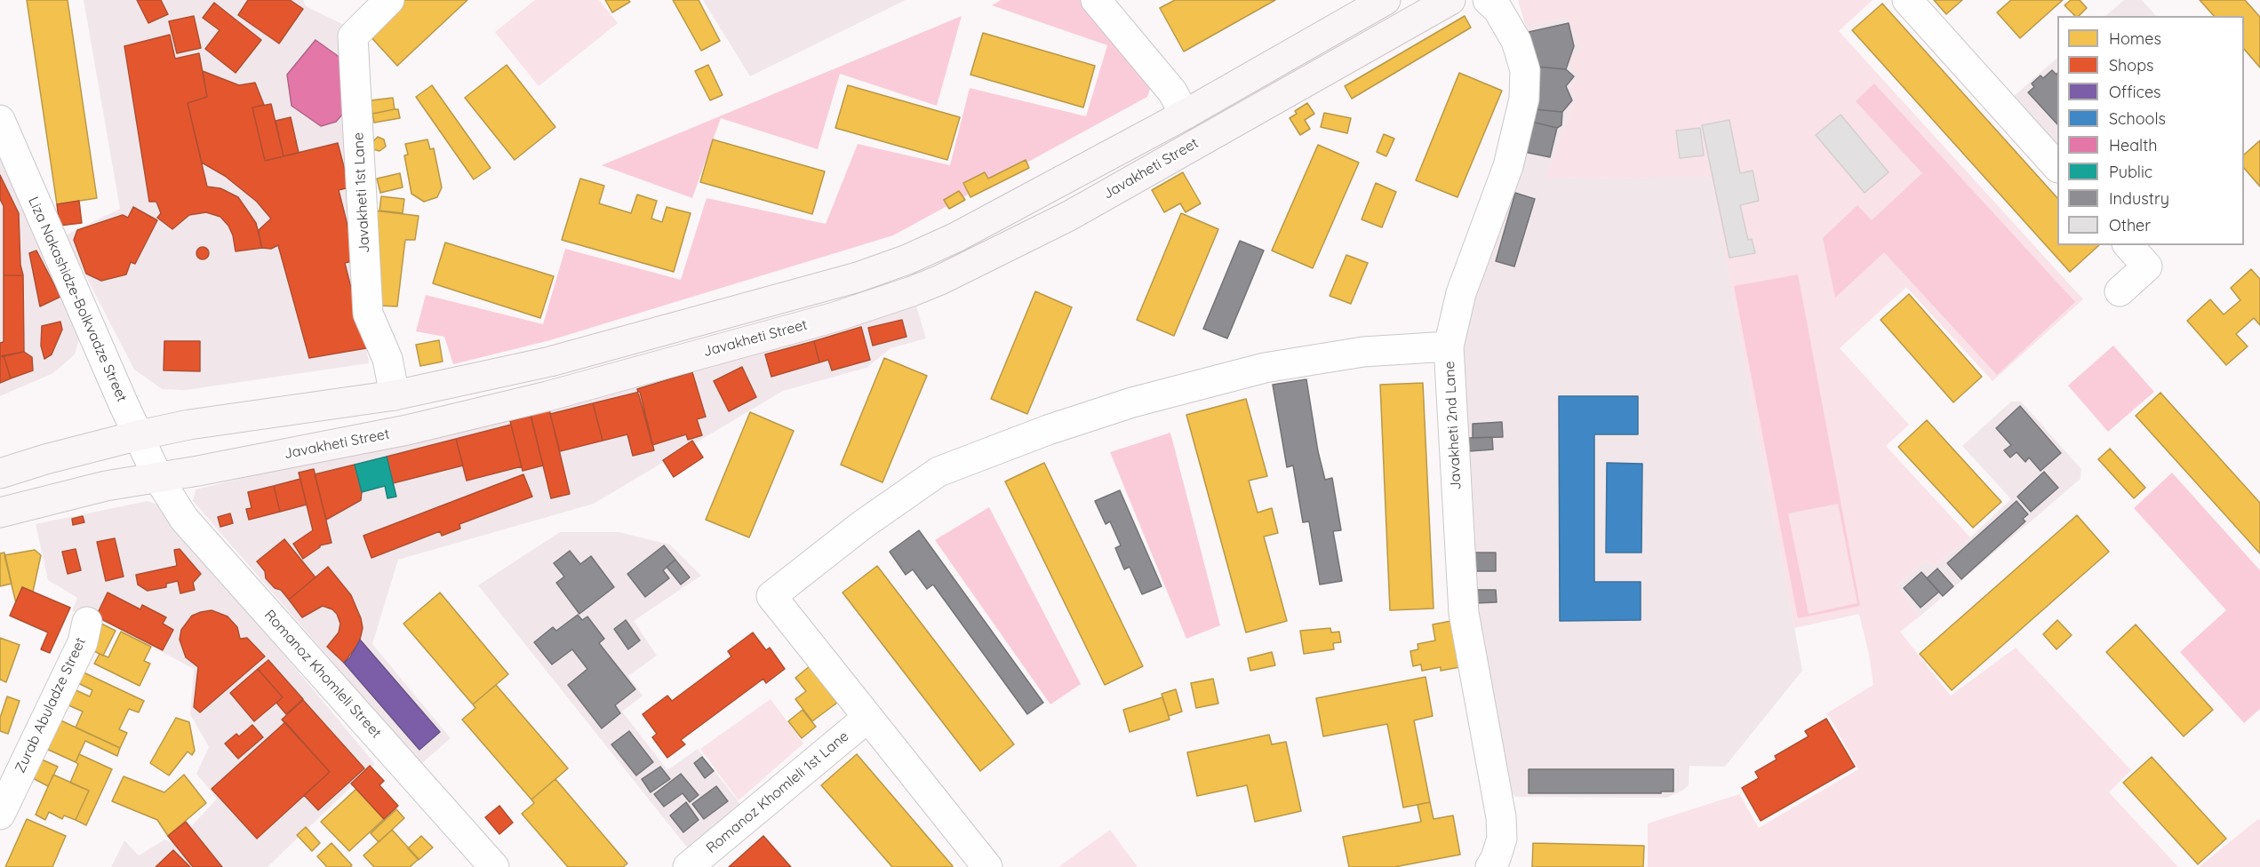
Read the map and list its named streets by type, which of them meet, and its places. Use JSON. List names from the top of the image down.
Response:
{
  "streets": {
    "main road": ["Javakheti Street"],
    "street": [
      "Javakheti 1st Lane",
      "Liza Nakashidze-Bolkvadze Street",
      "Javakheti 2nd Lane",
      "Romanoz Khomleli Street",
      "Zurab Abuladze Street",
      "Romanoz Khomleli 1st Lane"
    ]
  },
  "crossings": [
    ["Javakheti Street", "Javakheti 1st Lane"],
    ["Javakheti Street", "Liza Nakashidze-Bolkvadze Street"],
    ["Javakheti Street", "Romanoz Khomleli Street"],
    ["Liza Nakashidze-Bolkvadze Street", "Romanoz Khomleli Street"]
  ],
  "legend": [
    "Homes",
    "Shops",
    "Offices",
    "Schools",
    "Health",
    "Public",
    "Industry",
    "Other"
  ]
}
